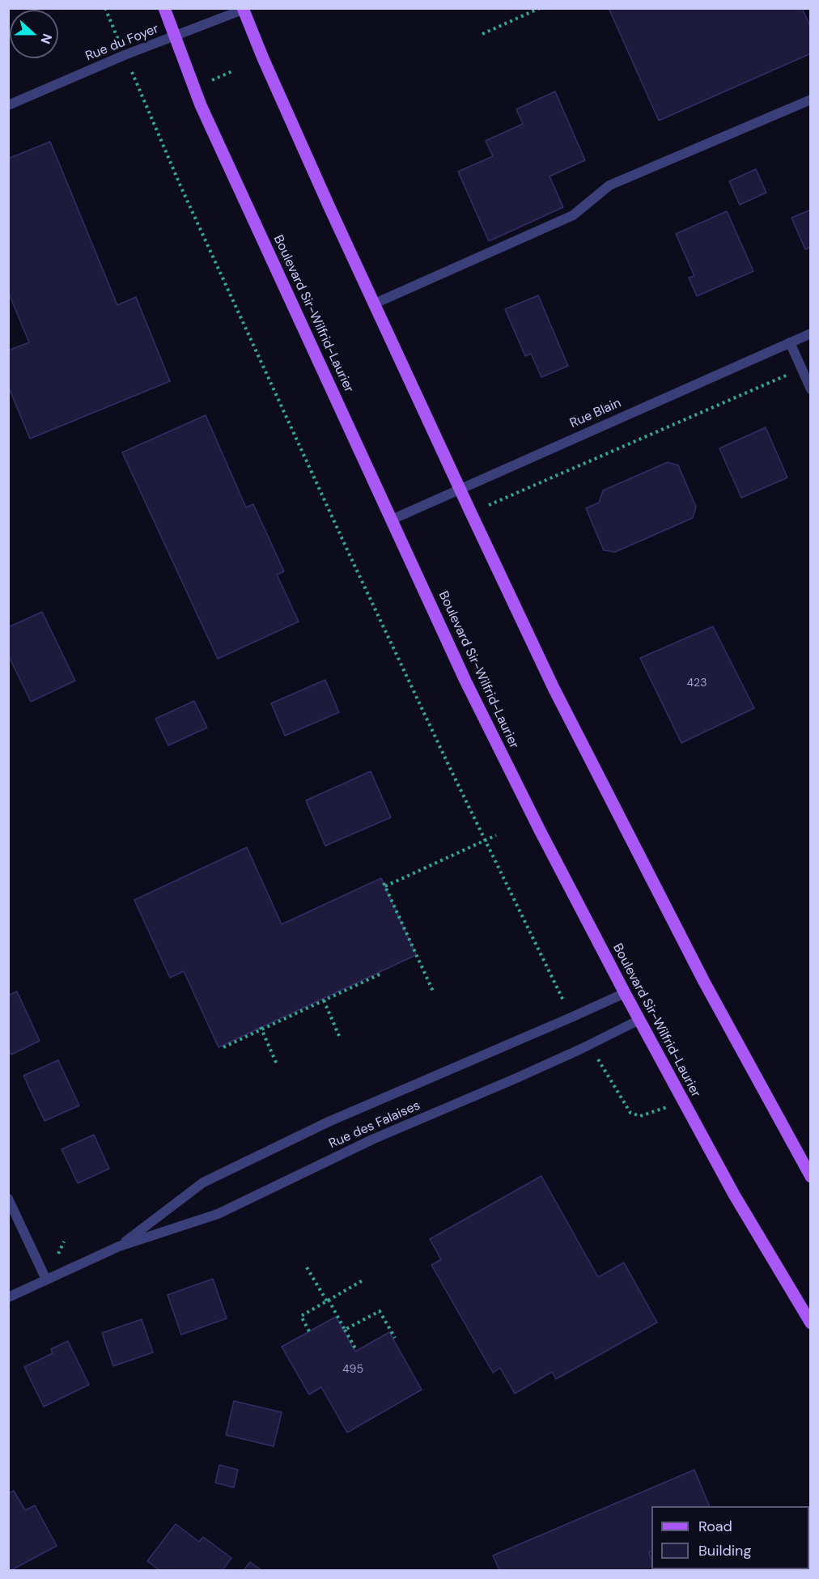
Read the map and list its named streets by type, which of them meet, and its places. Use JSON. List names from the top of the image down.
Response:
{
  "streets": {
    "main road": ["Boulevard Sir-Wilfrid-Laurier"],
    "street": ["Rue du Foyer", "Rue Blain", "Rue des Falaises"]
  },
  "crossings": [
    ["Rue du Foyer", "Boulevard Sir-Wilfrid-Laurier"],
    ["Boulevard Sir-Wilfrid-Laurier", "Rue Blain"],
    ["Boulevard Sir-Wilfrid-Laurier", "Rue des Falaises"]
  ],
  "house_numbers": ["423", "495"],
  "legend": ["Road", "Building"],
  "north": "right"
}
